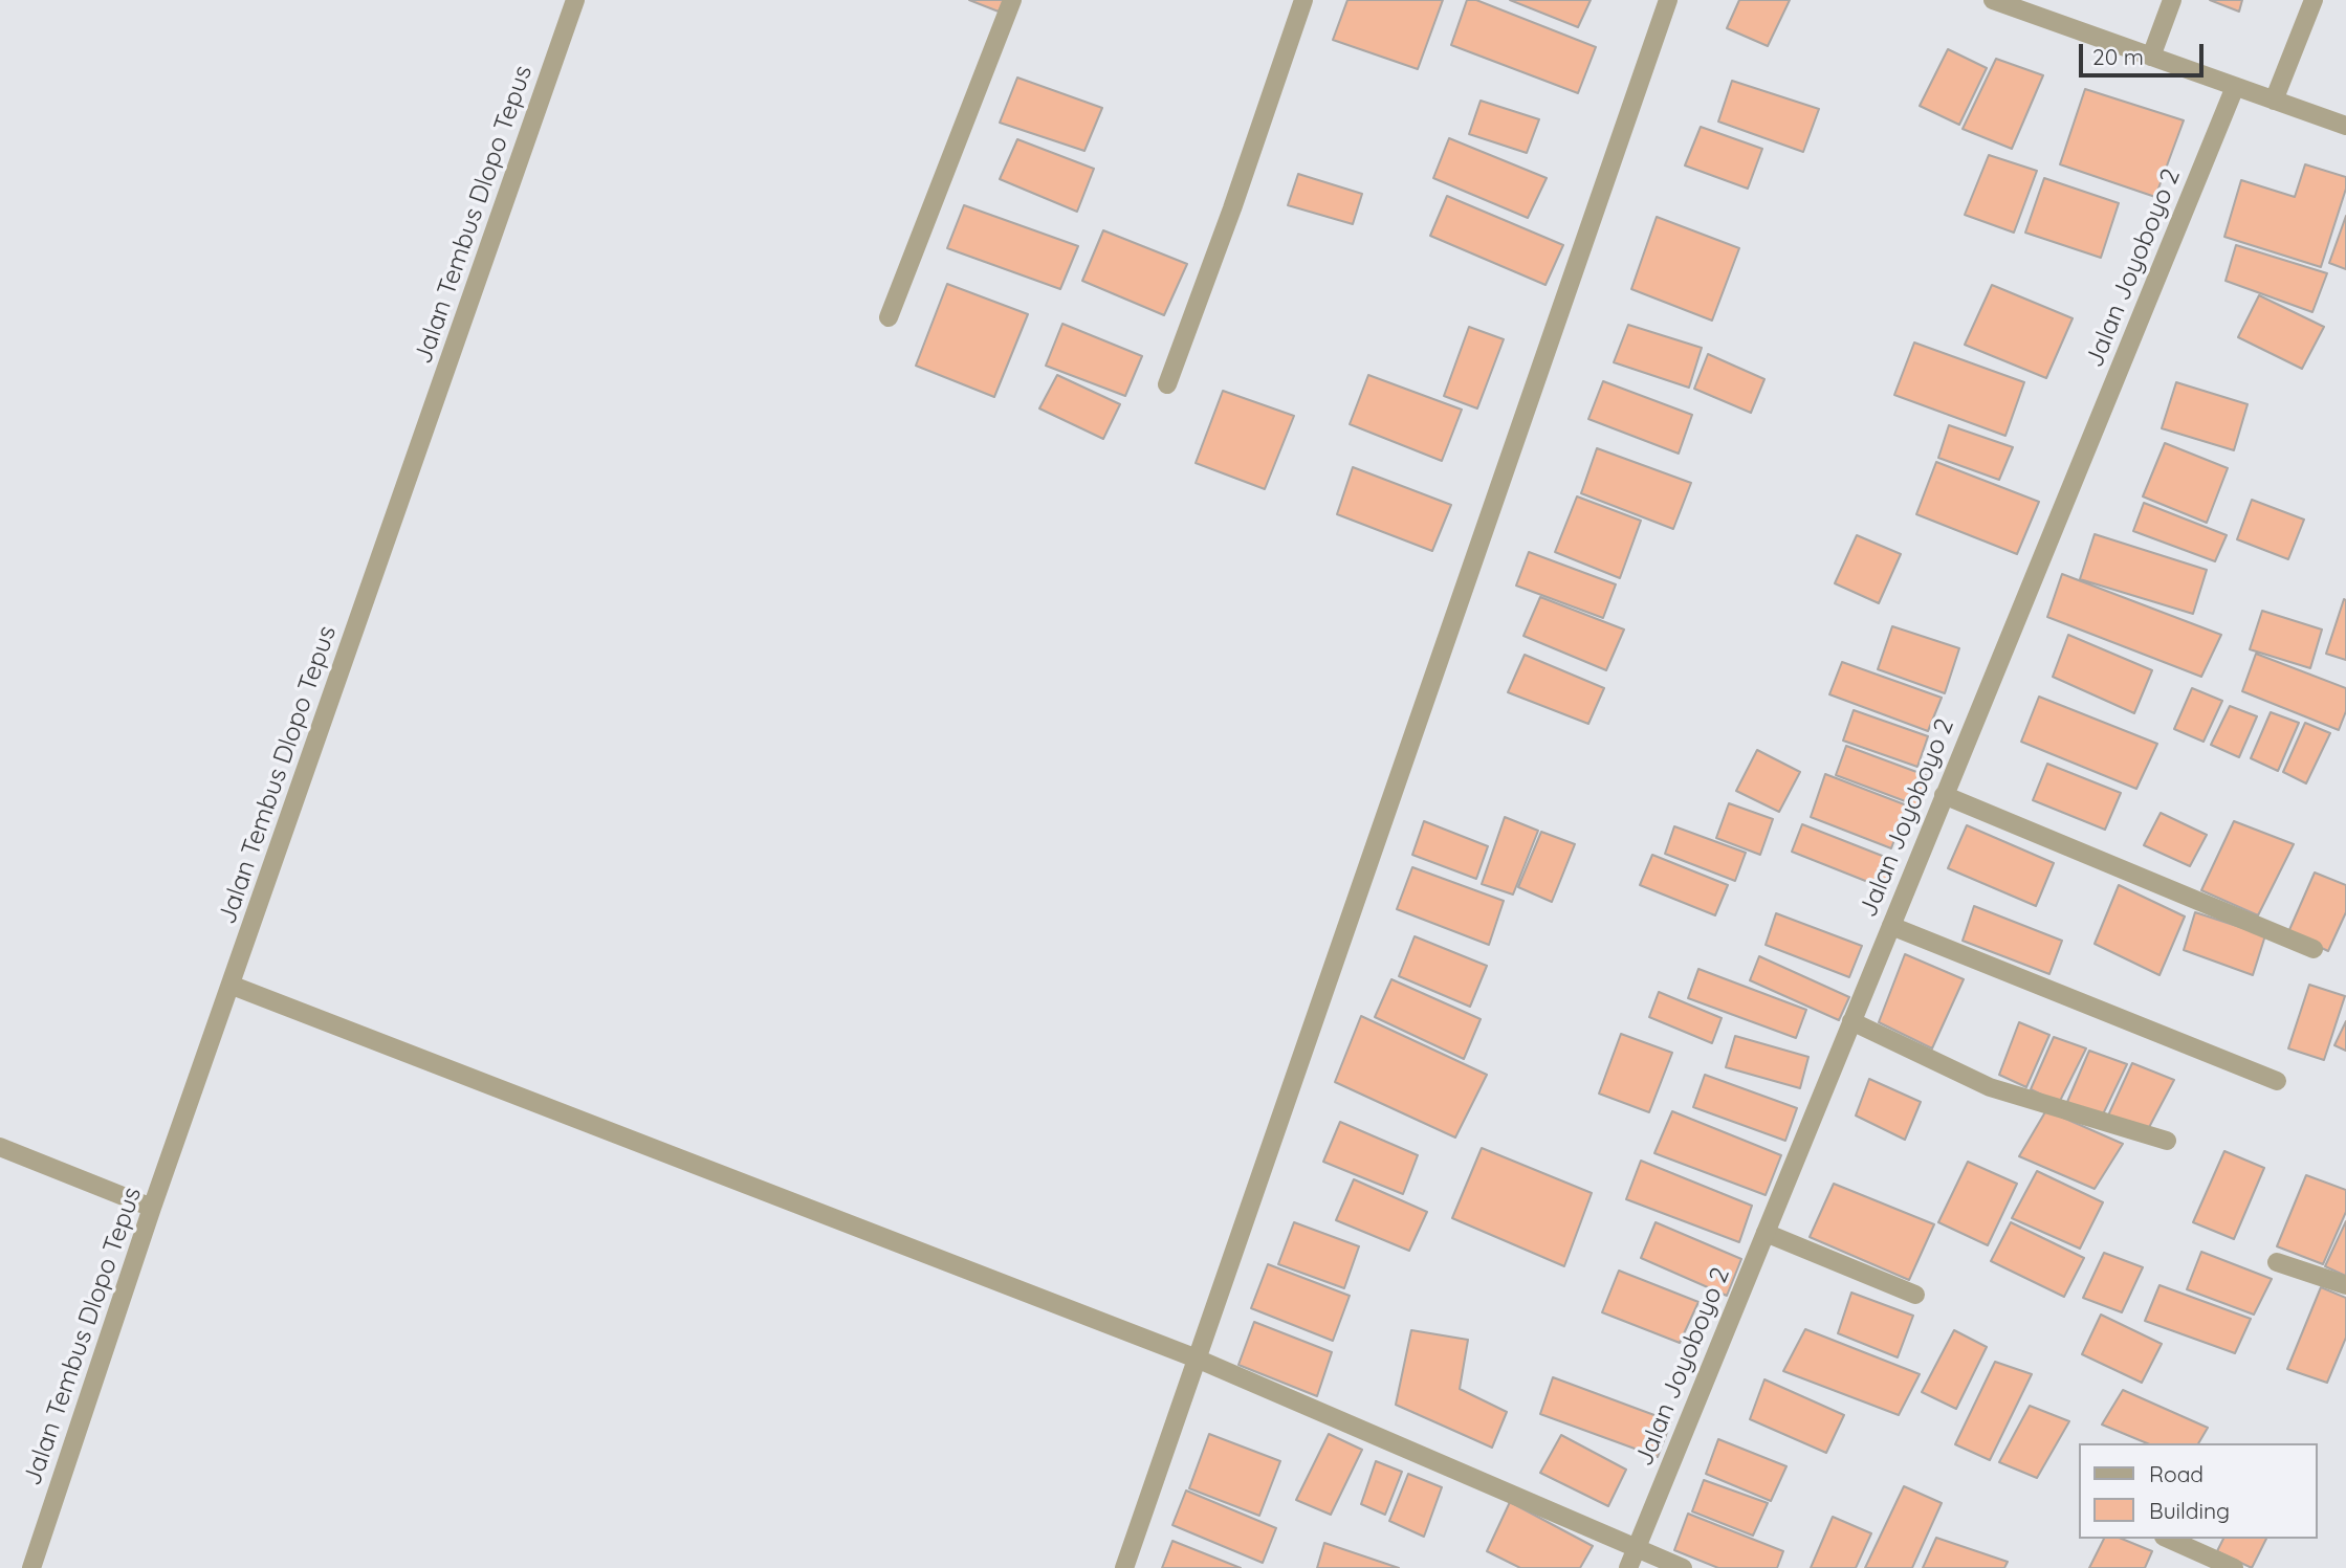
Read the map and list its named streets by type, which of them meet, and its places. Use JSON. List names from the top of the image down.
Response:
{
  "streets": {
    "street": ["Jalan Tembus Dlopo Tepus", "Jalan Joyoboyo 2"]
  },
  "legend": ["Road", "Building"],
  "scale_bar": "20 m"
}
